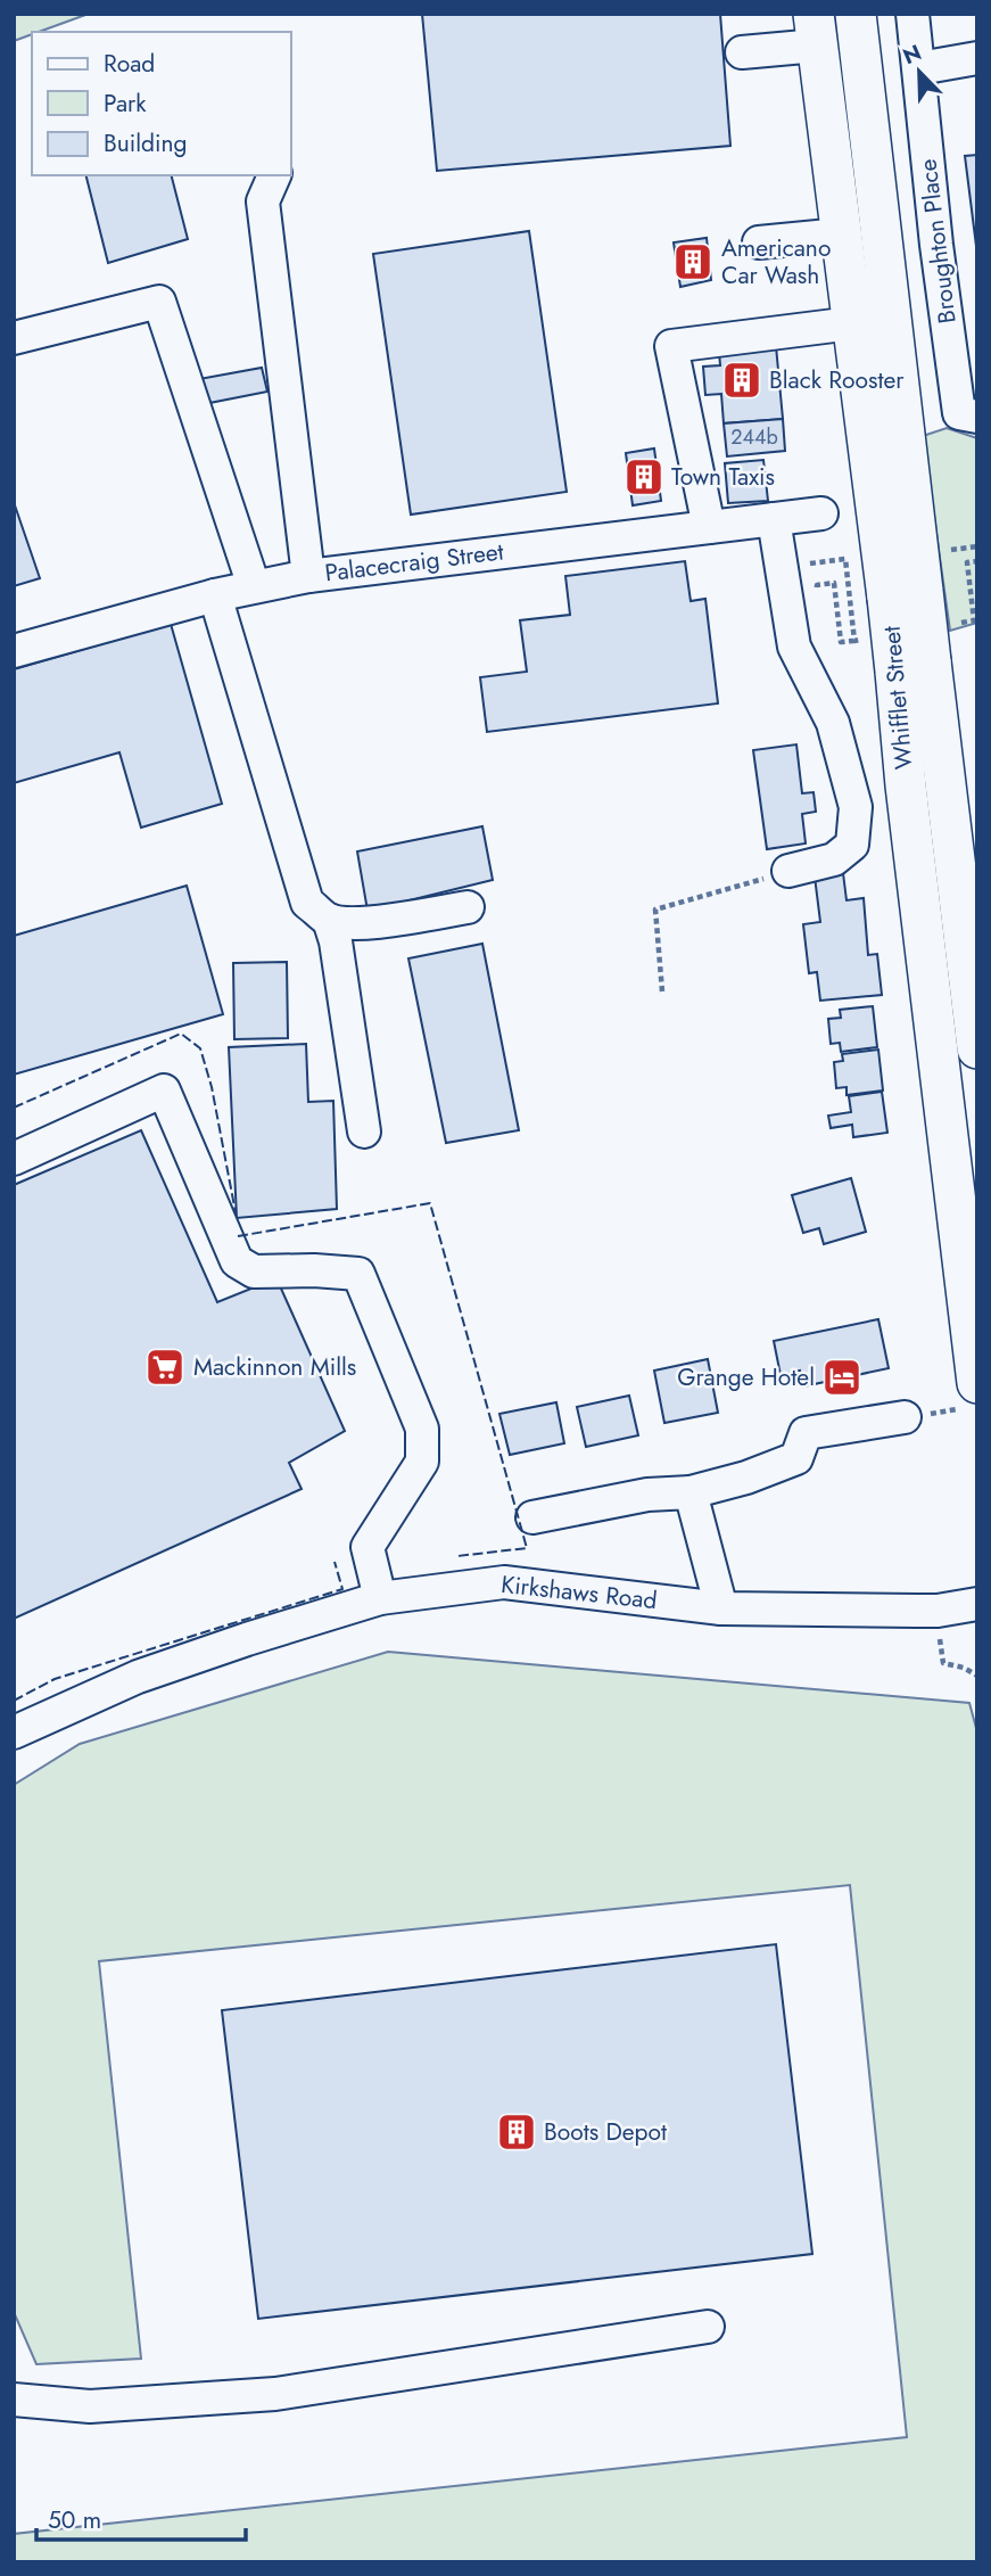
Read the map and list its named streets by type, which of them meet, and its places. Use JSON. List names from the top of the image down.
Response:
{
  "streets": {
    "main road": ["Whifflet Street"],
    "street": ["Broughton Place", "Palacecraig Street", "Kirkshaws Road"]
  },
  "places": {
    "building": [
      "Americano Car Wash",
      "Black Rooster",
      "Town Taxis",
      "Boots Depot"
    ],
    "supermarket": ["Mackinnon Mills"],
    "hotel": ["Grange Hotel"]
  },
  "house_numbers": ["244b"],
  "legend": ["Road", "Park", "Building"],
  "scale_bar": "50 m",
  "north": "top left"
}
